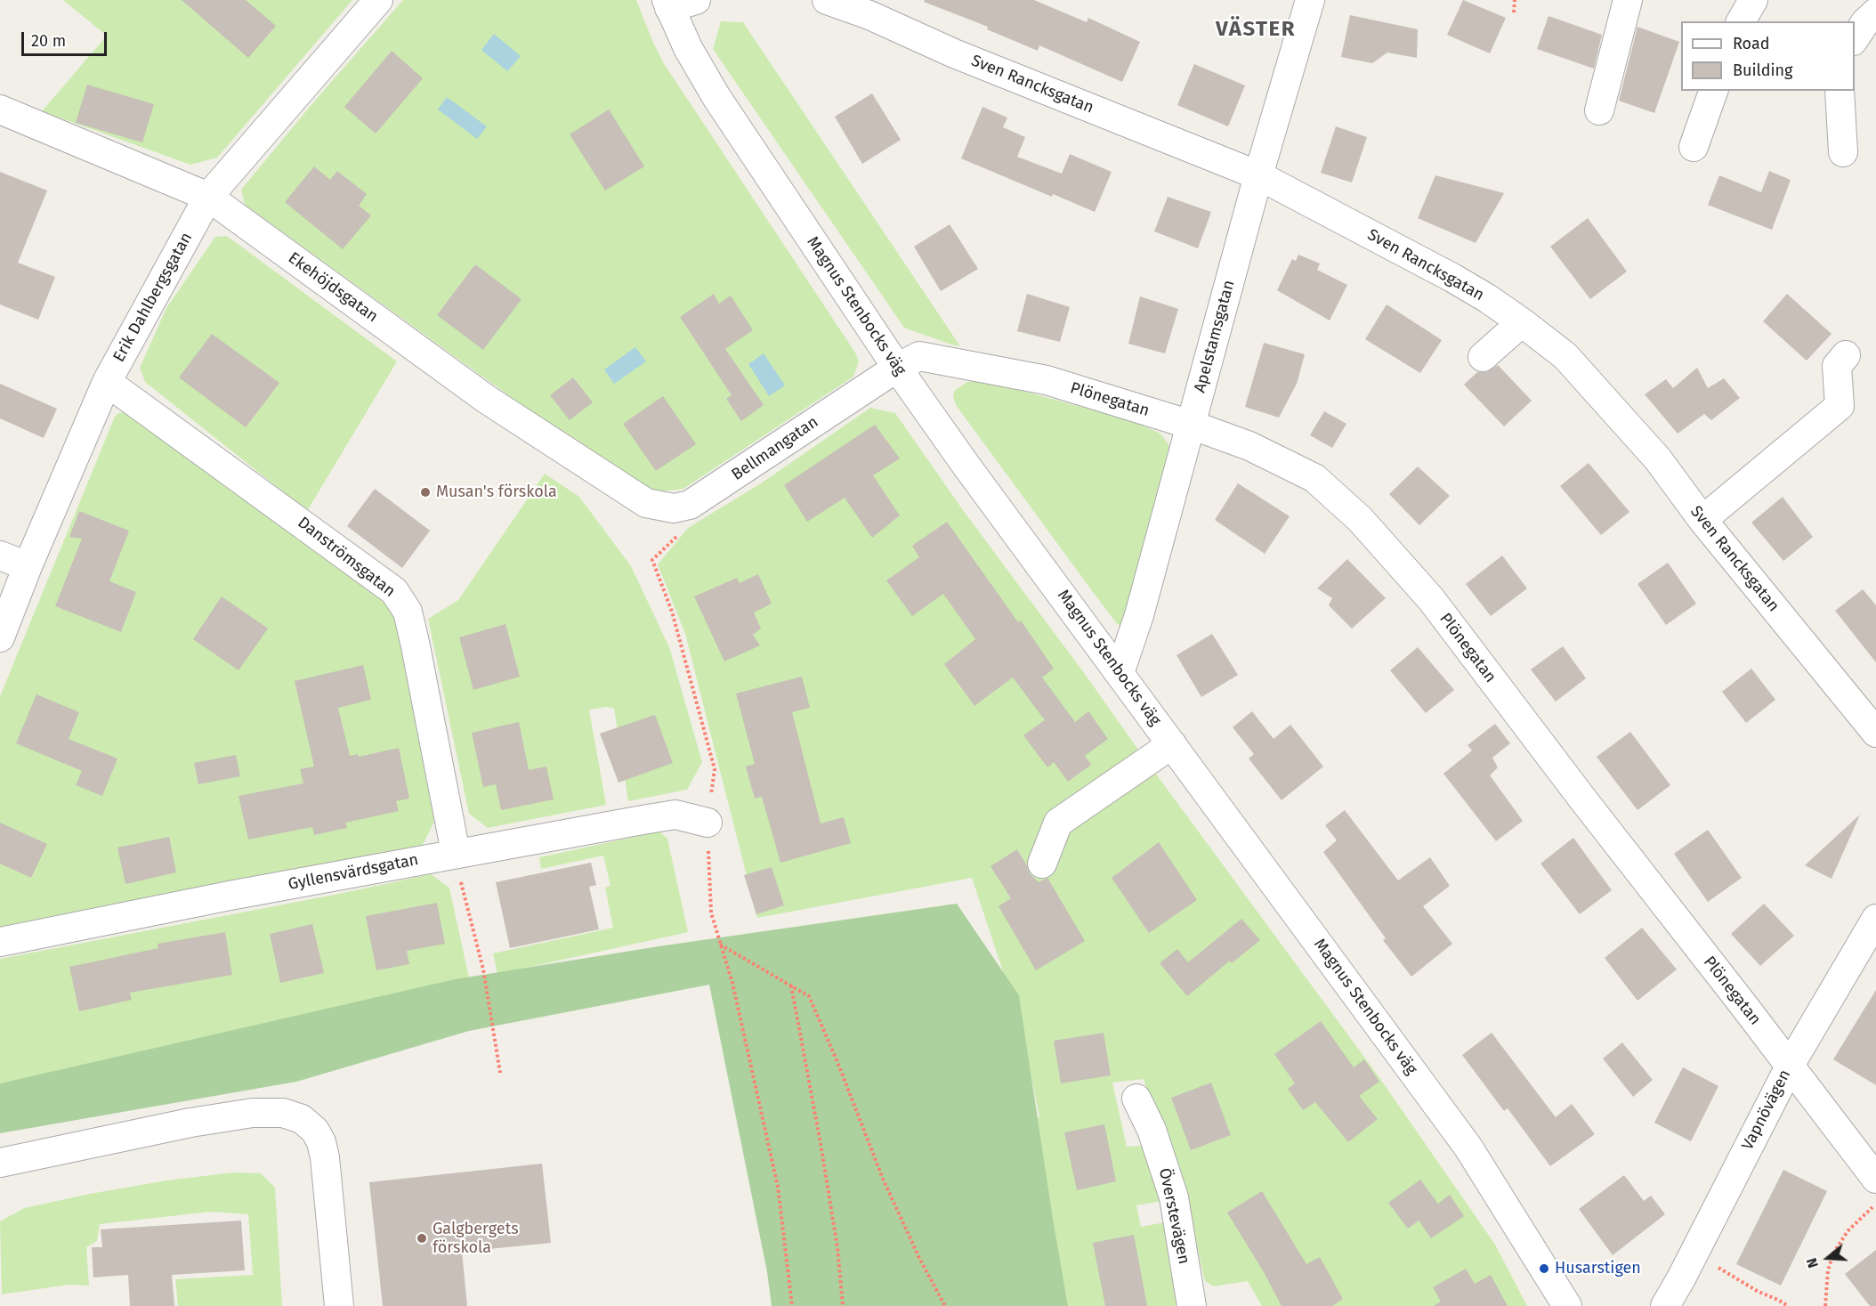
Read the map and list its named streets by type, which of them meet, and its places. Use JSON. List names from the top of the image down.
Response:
{
  "streets": {
    "street": [
      "Sven Rancksgatan",
      "Ekehöjdsgatan",
      "Erik Dahlbergsgatan",
      "Magnus Stenbocks väg",
      "Apelstamsgatan",
      "Plönegatan",
      "Bellmangatan",
      "Danströmsgatan",
      "Gyllensvärdsgatan",
      "Vapnövägen",
      "Överstevägen"
    ]
  },
  "crossings": [
    ["Sven Rancksgatan", "Apelstamsgatan"],
    ["Ekehöjdsgatan", "Erik Dahlbergsgatan"],
    ["Ekehöjdsgatan", "Bellmangatan"],
    ["Erik Dahlbergsgatan", "Danströmsgatan"],
    ["Magnus Stenbocks väg", "Apelstamsgatan"],
    ["Magnus Stenbocks väg", "Plönegatan"],
    ["Magnus Stenbocks väg", "Bellmangatan"],
    ["Apelstamsgatan", "Plönegatan"],
    ["Plönegatan", "Bellmangatan"],
    ["Plönegatan", "Vapnövägen"],
    ["Danströmsgatan", "Gyllensvärdsgatan"]
  ],
  "districts": ["VÄSTER"],
  "places": ["Musan's förskola", "Galgbergets förskola", "Husarstigen"],
  "legend": ["Road", "Building"],
  "scale_bar": "20 m",
  "north": "left"
}
